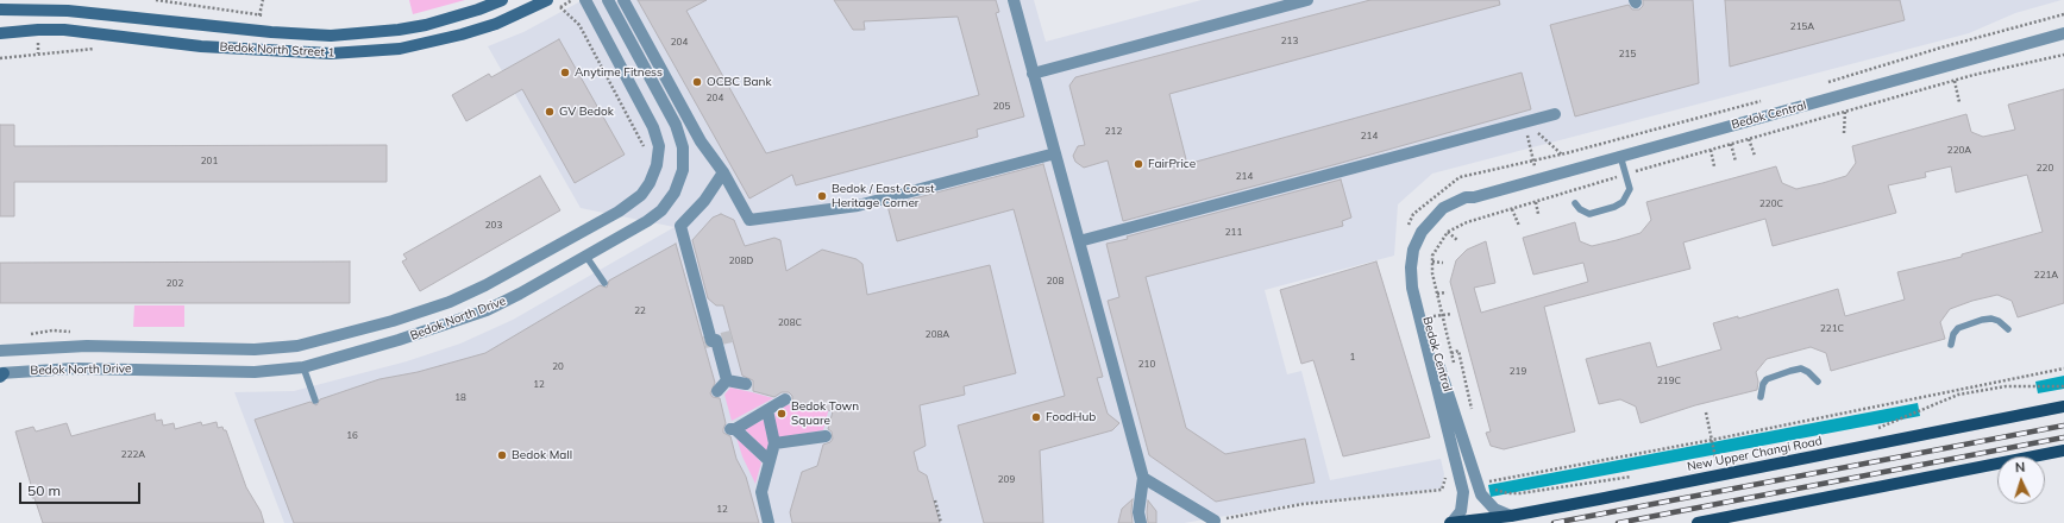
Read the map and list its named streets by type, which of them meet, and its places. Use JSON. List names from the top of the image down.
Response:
{
  "streets": {
    "main road": ["New Upper Changi Road"],
    "street": ["Bedok North Street 1", "Bedok Central", "Bedok North Drive"]
  },
  "crossings": [
    ["Bedok Central", "New Upper Changi Road"]
  ],
  "places": [
    "Anytime Fitness",
    "OCBC Bank",
    "GV Bedok",
    "FairPrice",
    "Bedok / East Coast Heritage Corner",
    "Bedok Town Square",
    "FoodHub",
    "Bedok Mall"
  ],
  "house_numbers": [
    "215A",
    "213",
    "204",
    "215",
    "204",
    "205",
    "212",
    "214",
    "220A",
    "201",
    "220",
    "214",
    "220C",
    "203",
    "211",
    "208D",
    "221A",
    "208",
    "202",
    "22",
    "208C",
    "221C",
    "208A",
    "1",
    "210",
    "20",
    "219",
    "219C",
    "12",
    "18",
    "16",
    "222A",
    "209",
    "12"
  ],
  "scale_bar": "50 m",
  "north": "top"
}
